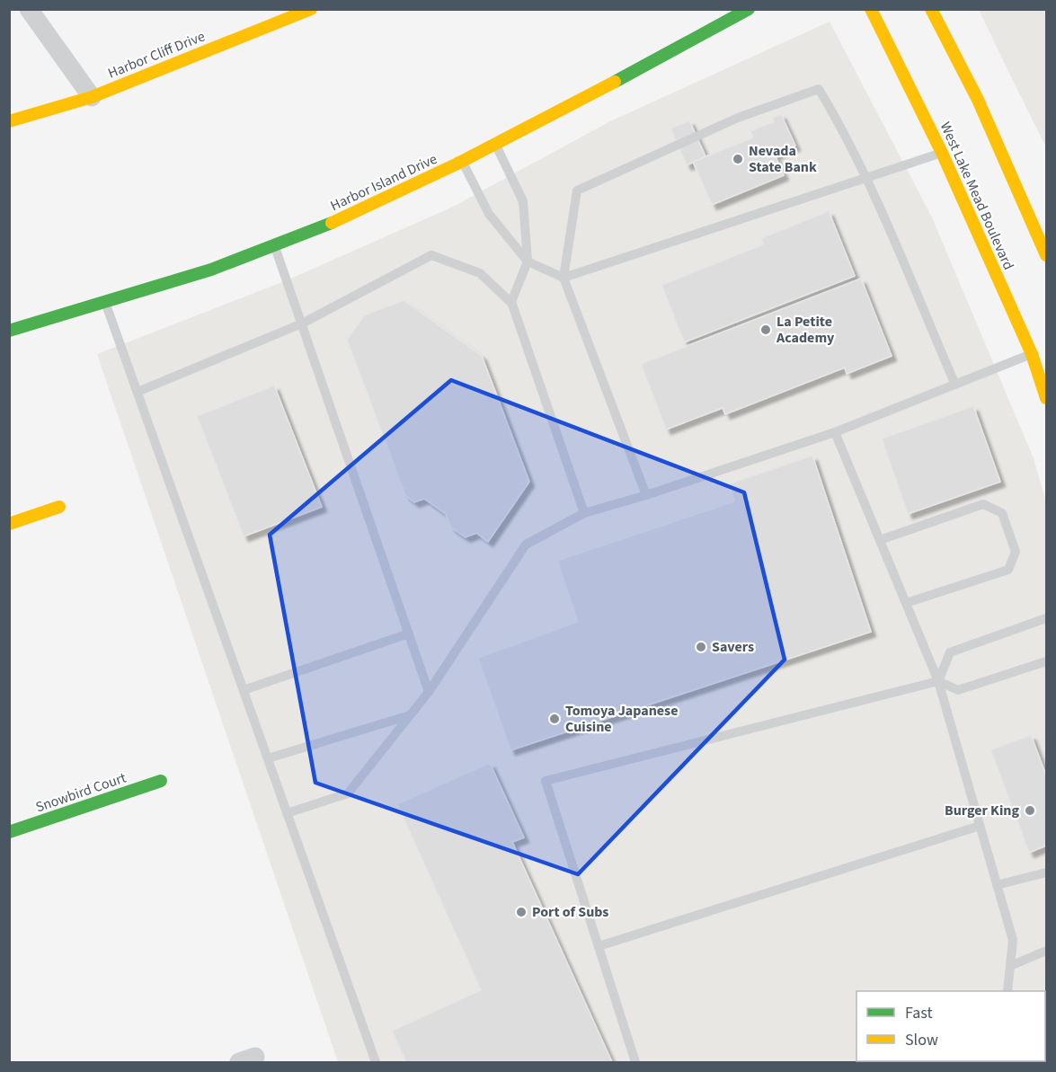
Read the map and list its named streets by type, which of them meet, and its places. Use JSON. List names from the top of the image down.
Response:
{
  "streets": {
    "street": [
      "Harbor Cliff Drive",
      "Harbor Island Drive",
      "West Lake Mead Boulevard",
      "Snowbird Court"
    ]
  },
  "places": [
    "Nevada State Bank",
    "La Petite Academy",
    "Savers",
    "Tomoya Japanese Cuisine",
    "Burger King",
    "Port of Subs"
  ],
  "legend": ["Fast", "Slow"]
}
